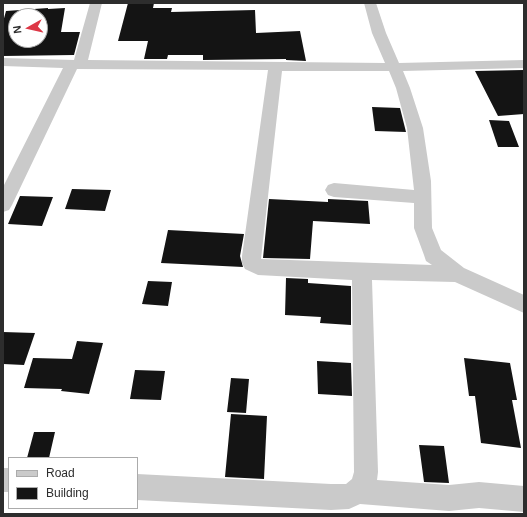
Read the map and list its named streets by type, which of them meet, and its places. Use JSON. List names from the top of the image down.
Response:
{
  "legend": ["Road", "Building"],
  "north": "left"
}
